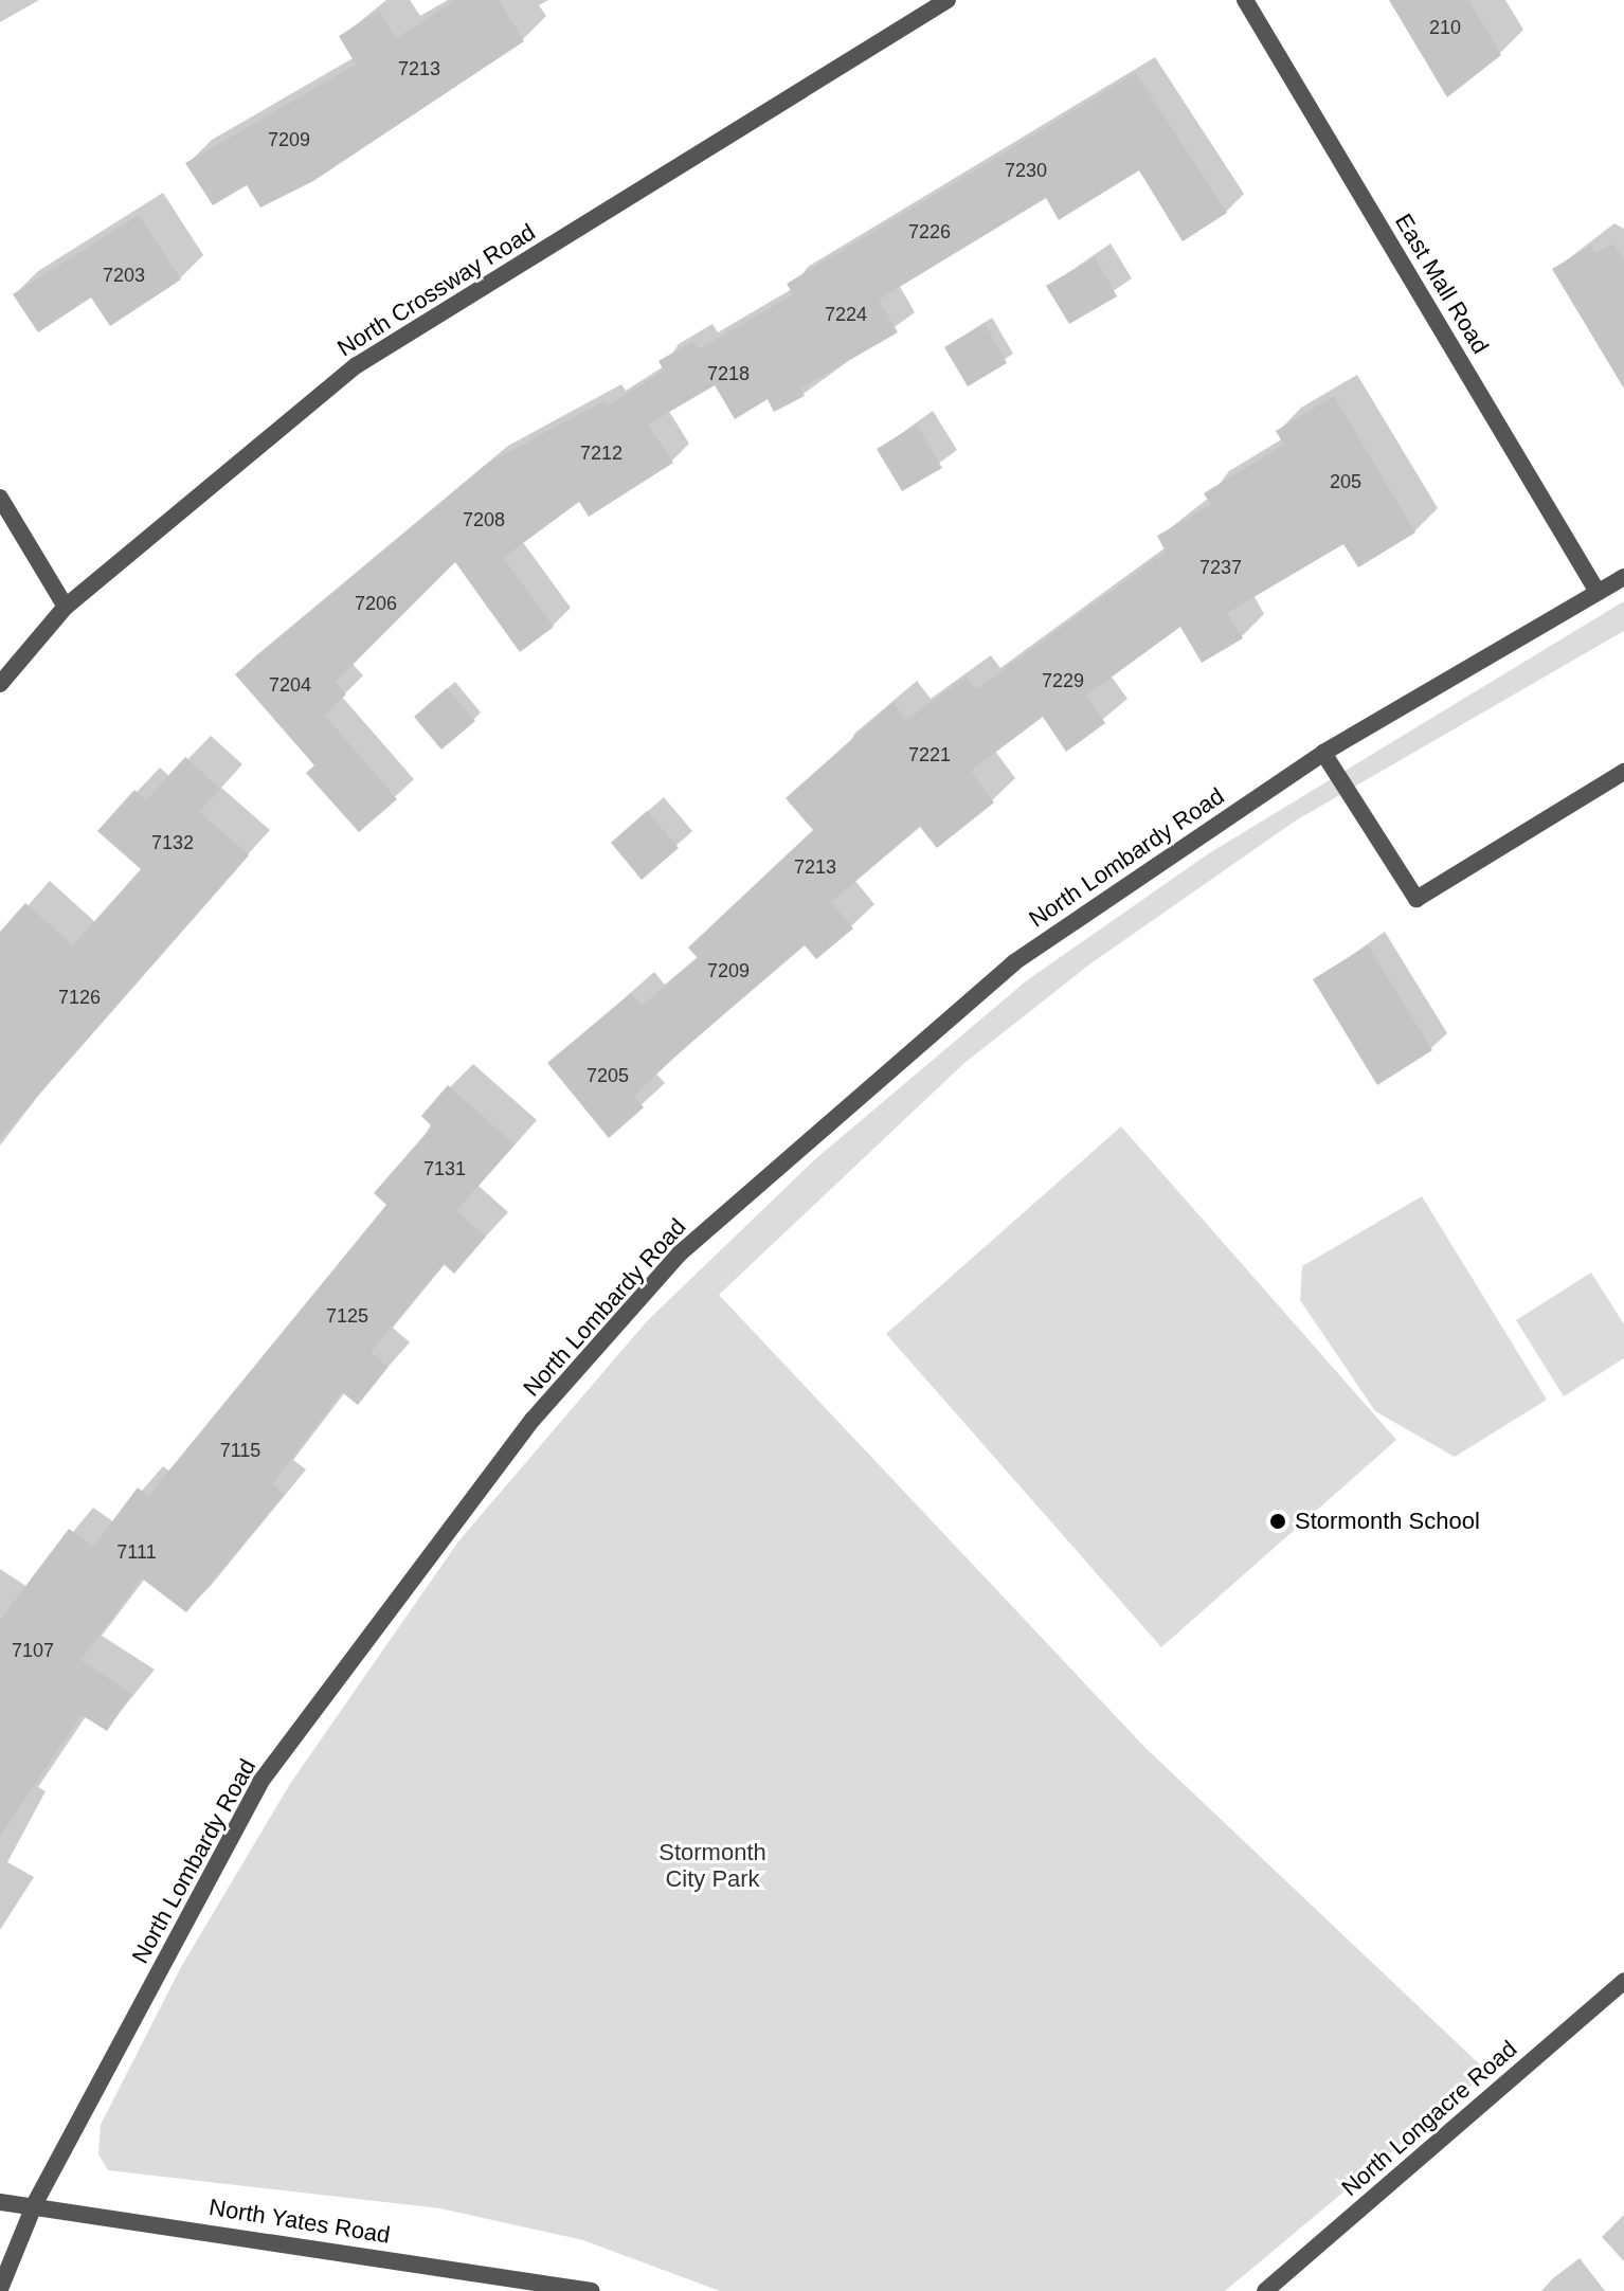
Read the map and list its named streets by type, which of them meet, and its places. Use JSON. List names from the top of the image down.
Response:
{
  "streets": {
    "street": [
      "East Mall Road",
      "North Crossway Road",
      "North Lombardy Road",
      "North Longacre Road",
      "North Yates Road"
    ]
  },
  "crossings": [
    ["East Mall Road", "North Lombardy Road"],
    ["North Lombardy Road", "North Yates Road"]
  ],
  "parks": ["Stormonth City Park"],
  "places": ["Stormonth School"],
  "house_numbers": [
    "210",
    "7213",
    "7209",
    "7230",
    "7226",
    "7203",
    "7224",
    "7218",
    "7212",
    "205",
    "7208",
    "7237",
    "7206",
    "7229",
    "7204",
    "7221",
    "7132",
    "7213",
    "7209",
    "7126",
    "7205",
    "7131",
    "7125",
    "7115",
    "7111",
    "7107"
  ]
}
